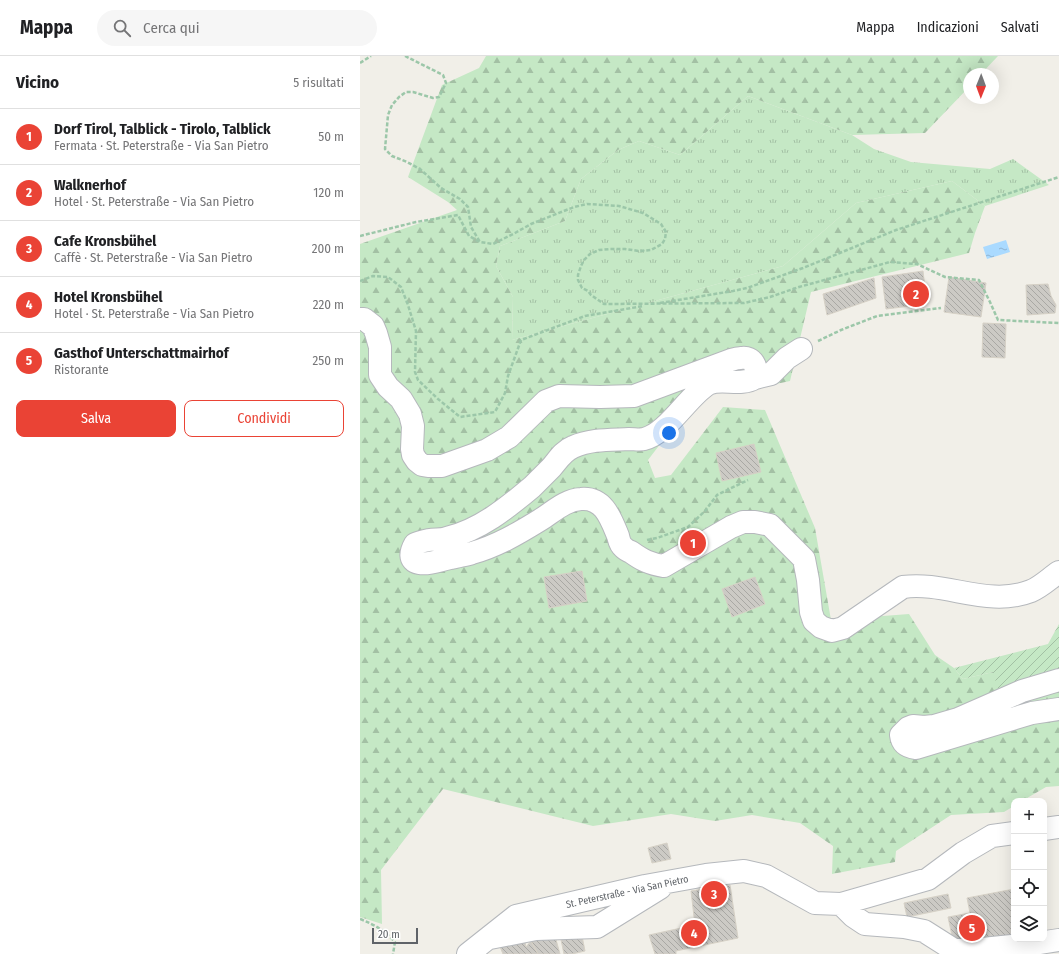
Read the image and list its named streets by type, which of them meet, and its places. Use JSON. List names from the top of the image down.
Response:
{
  "streets": {
    "street": ["St. Peterstraße - Via San Pietro"]
  },
  "scale_bar": "20 m",
  "north": "bottom",
  "page": {
    "header": "Mappa",
    "search": "Cerca qui",
    "nav": ["Mappa", "Indicazioni", "Salvati"],
    "heading": ["Vicino", "5 risultati"],
    "list": [
      {
        "mark": "1",
        "name": "Dorf Tirol, Talblick - Tirolo, Talblick",
        "note": "Fermata · St. Peterstraße - Via San Pietro",
        "value": "50 m"
      },
      {
        "mark": "2",
        "name": "Walknerhof",
        "note": "Hotel · St. Peterstraße - Via San Pietro",
        "value": "120 m"
      },
      {
        "mark": "3",
        "name": "Cafe Kronsbühel",
        "note": "Caffè · St. Peterstraße - Via San Pietro",
        "value": "200 m"
      },
      {
        "mark": "4",
        "name": "Hotel Kronsbühel",
        "note": "Hotel · St. Peterstraße - Via San Pietro",
        "value": "220 m"
      },
      {
        "mark": "5",
        "name": "Gasthof Unterschattmairhof",
        "note": "Ristorante",
        "value": "250 m"
      }
    ],
    "pins": [
      "2",
      "1",
      "3",
      "5",
      "4"
    ],
    "buttons": ["Salva", "Condividi"],
    "map_buttons": ["+", "−"],
    "scale": "20 m"
  }
}
